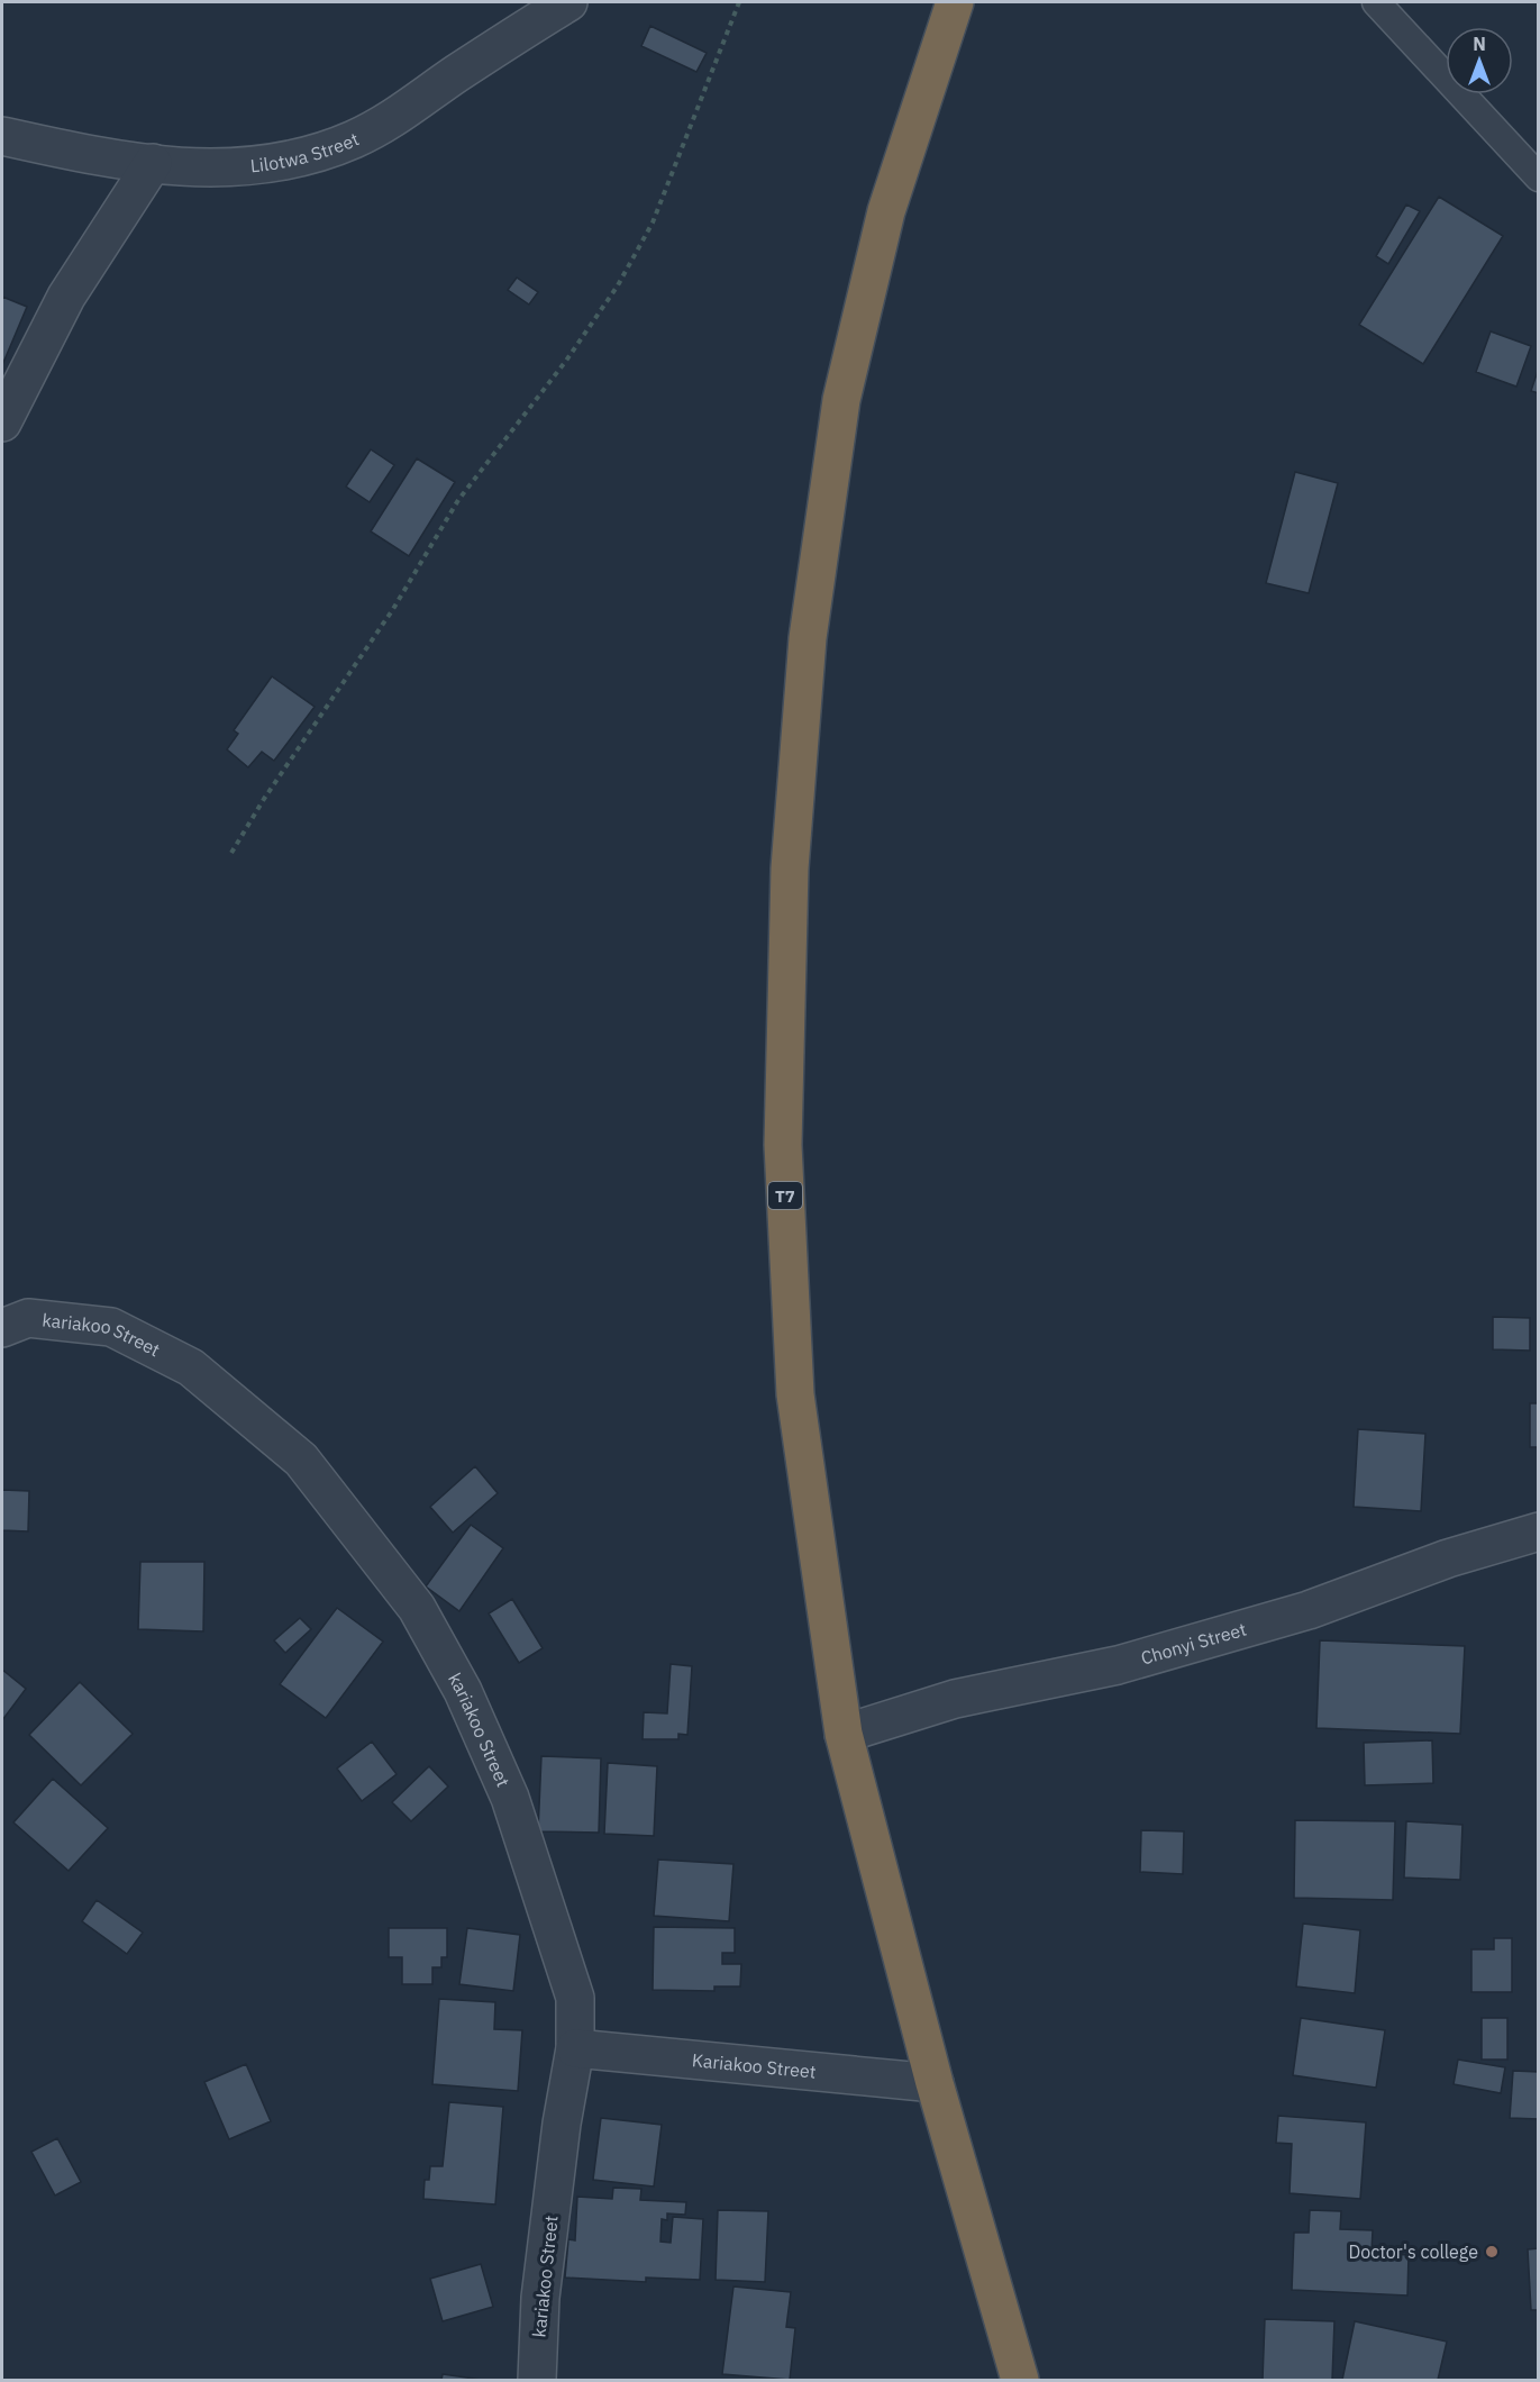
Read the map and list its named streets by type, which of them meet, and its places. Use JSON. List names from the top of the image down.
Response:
{
  "streets": {
    "highway": ["T7"],
    "street": [
      "Lilotwa Street",
      "kariakoo Street",
      "Chonyi Street",
      "Kariakoo Street"
    ]
  },
  "crossings": [
    ["T7", "Chonyi Street"],
    ["T7", "Kariakoo Street"],
    ["kariakoo Street", "Kariakoo Street"]
  ],
  "places": ["Doctor's college"],
  "north": "top"
}
